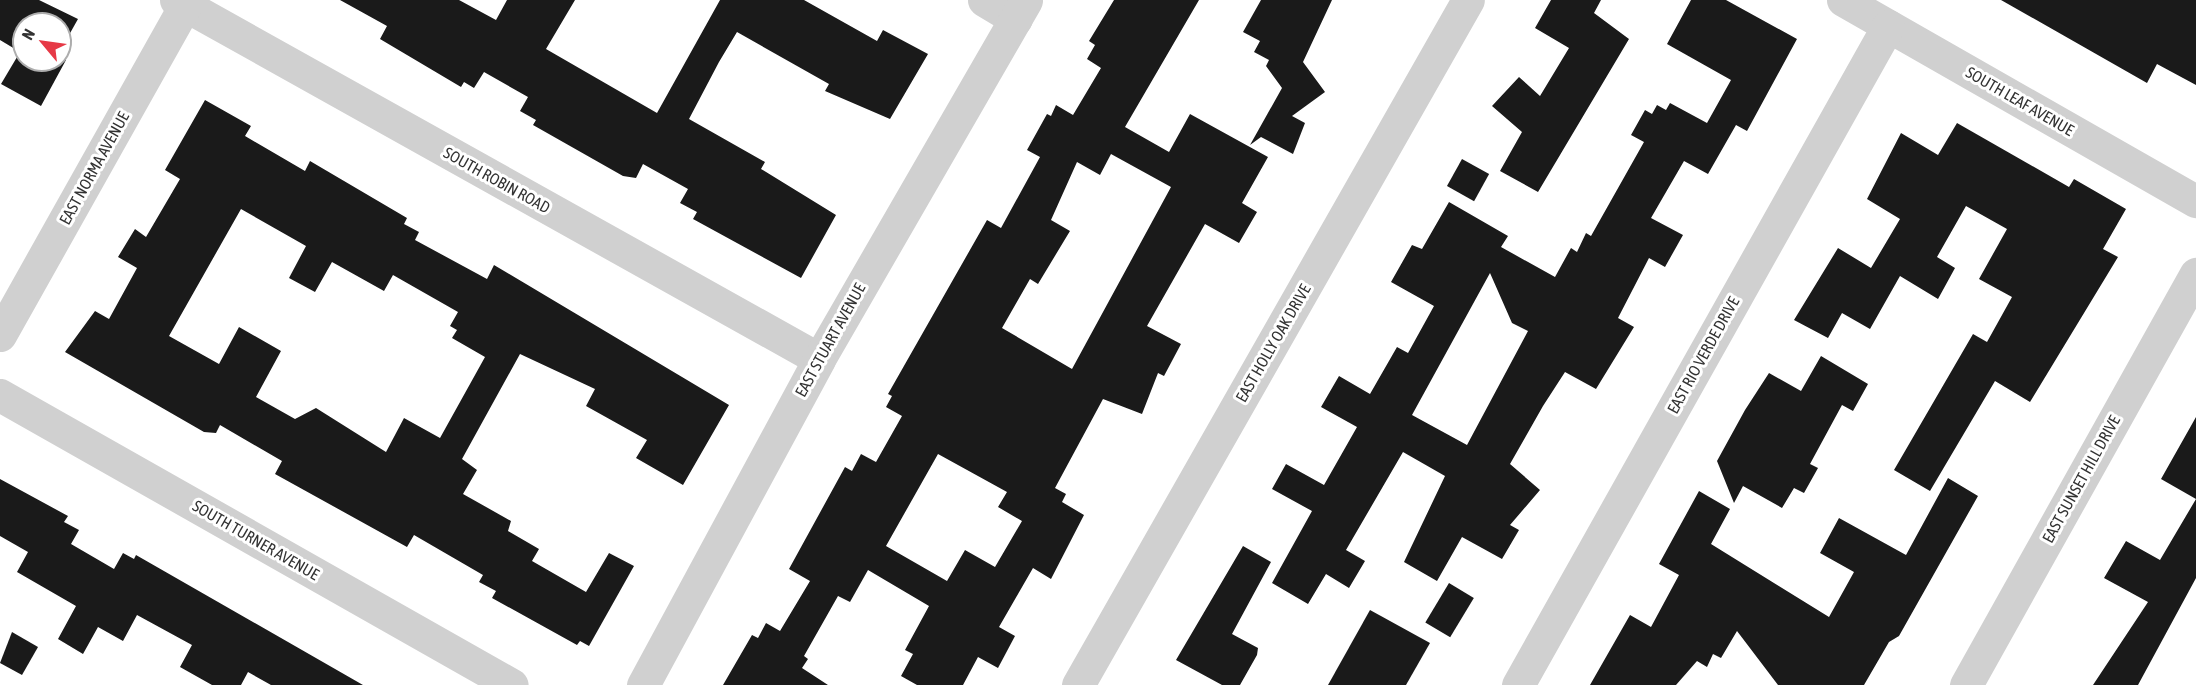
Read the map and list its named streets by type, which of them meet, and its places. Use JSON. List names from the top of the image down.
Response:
{
  "streets": {
    "street": [
      "SOUTH LEAF AVENUE",
      "EAST NORMA AVENUE",
      "SOUTH ROBIN ROAD",
      "EAST STUART AVENUE",
      "EAST HOLLY OAK DRIVE",
      "EAST RIO VERDE DRIVE",
      "EAST SUNSET HILL DRIVE",
      "SOUTH TURNER AVENUE"
    ]
  },
  "crossings": [
    ["SOUTH LEAF AVENUE", "EAST RIO VERDE DRIVE"],
    ["EAST NORMA AVENUE", "SOUTH ROBIN ROAD"],
    ["SOUTH ROBIN ROAD", "EAST STUART AVENUE"]
  ],
  "north": "top left"
}
